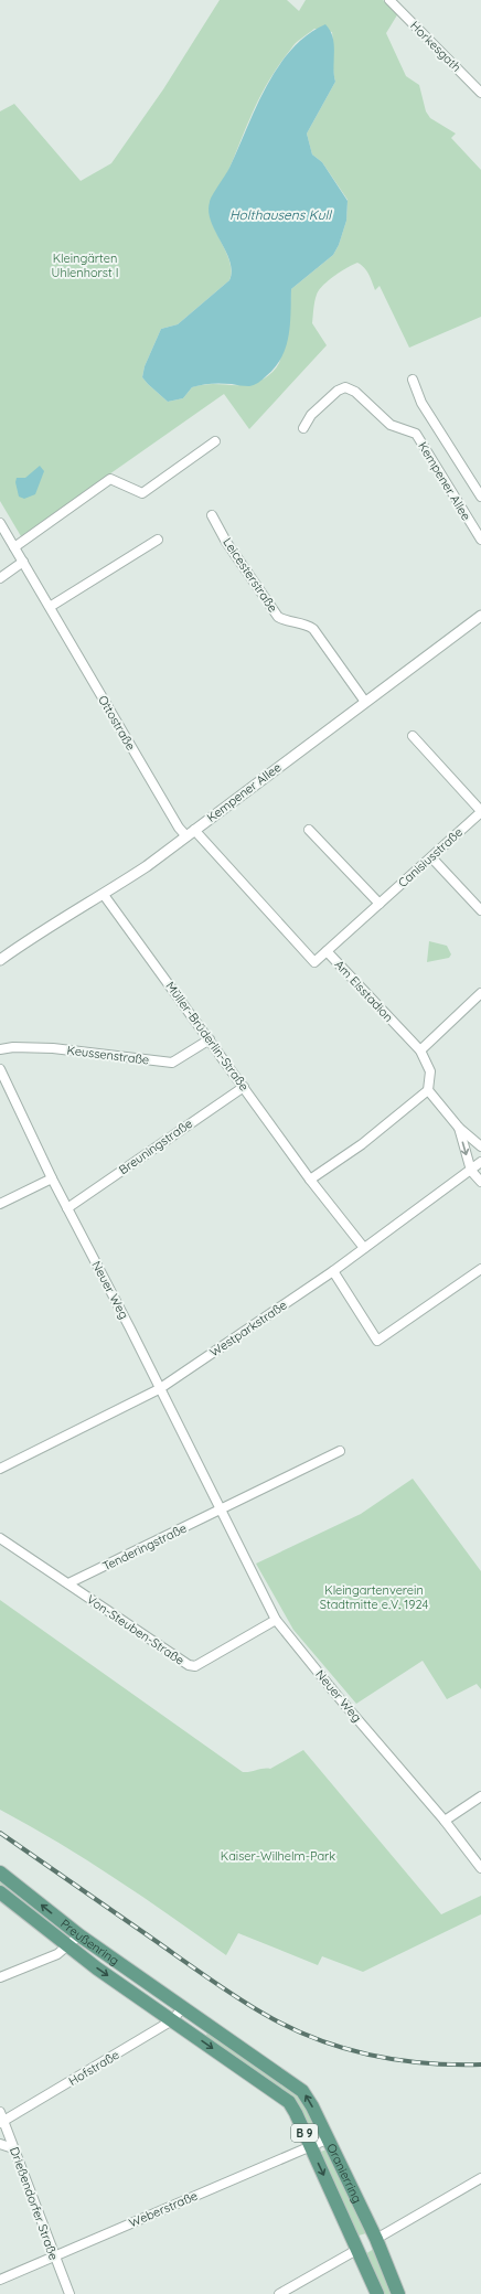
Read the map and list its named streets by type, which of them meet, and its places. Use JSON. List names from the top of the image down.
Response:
{
  "streets": {
    "main road": ["Preußenring", "B 9", "Oranierring"],
    "street": [
      "Horkesgath",
      "Kempener Allee",
      "Leicesterstraße",
      "Ottostraße",
      "Canisiusstraße",
      "Am Eisstadion",
      "Müller-Brüderlin-Straße",
      "Keussenstraße",
      "Breuningstraße",
      "Neuer Weg",
      "Westparkstraße",
      "Tenderingstraße",
      "Von-Steuben-Straße",
      "Hofstraße",
      "Drießendorfer Straße",
      "Weberstraße"
    ]
  },
  "crossings": [
    ["Kempener Allee", "Leicesterstraße"],
    ["Kempener Allee", "Ottostraße"],
    ["Kempener Allee", "Am Eisstadion"],
    ["Kempener Allee", "Müller-Brüderlin-Straße"],
    ["Canisiusstraße", "Am Eisstadion"],
    ["Müller-Brüderlin-Straße", "Keussenstraße"],
    ["Müller-Brüderlin-Straße", "Breuningstraße"],
    ["Müller-Brüderlin-Straße", "Westparkstraße"],
    ["Breuningstraße", "Neuer Weg"],
    ["Neuer Weg", "Westparkstraße"],
    ["Neuer Weg", "Tenderingstraße"],
    ["Neuer Weg", "Von-Steuben-Straße"],
    ["Tenderingstraße", "Von-Steuben-Straße"],
    ["Preußenring", "Hofstraße"],
    ["Preußenring", "Oranierring"],
    ["Hofstraße", "Oranierring"],
    ["Hofstraße", "Drießendorfer Straße"],
    ["Oranierring", "Weberstraße"],
    ["Drießendorfer Straße", "Weberstraße"]
  ],
  "water": ["Holthausens Kull"],
  "parks": ["Kleingärten Uhlenhorst I", "Kleingartenverein Stadtmitte e.V. 1924", "Kaiser-Wilhelm-Park"]
}
